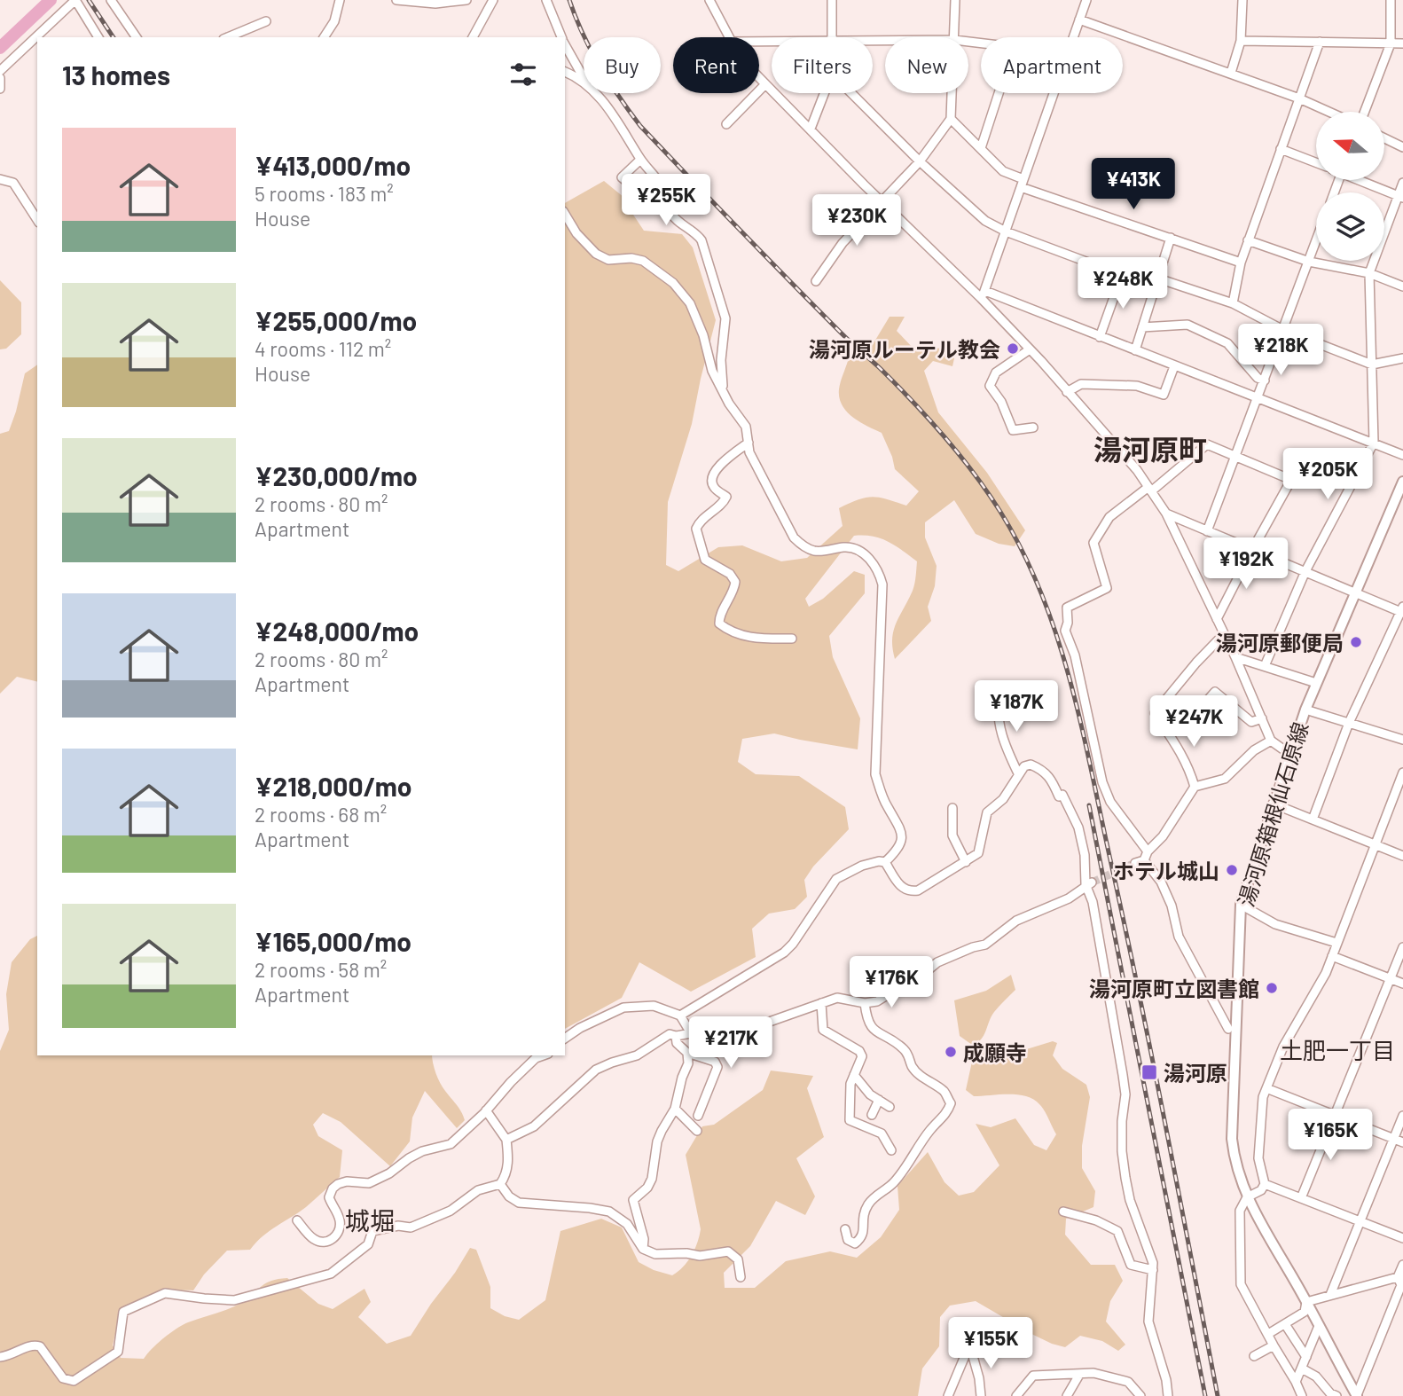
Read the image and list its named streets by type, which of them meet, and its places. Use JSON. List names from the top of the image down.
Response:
{
  "streets": {
    "main road": ["湯河原箱根仙石原線"]
  },
  "districts": ["湯河原町", "土肥一丁目", "城堀"],
  "places": {
    "other": [
      "湯河原ルーテル教会",
      "湯河原郵便局",
      "ホテル城山",
      "湯河原町立図書館",
      "成願寺"
    ],
    "transit": ["湯河原"]
  },
  "north": "left",
  "page": {
    "chip": [
      "Buy",
      "Rent",
      "Filters",
      "New",
      "Apartment"
    ],
    "heading": "13 homes",
    "list": [
      {
        "name": "¥413,000/mo",
        "note": "5 rooms · 183 m² · House"
      },
      {
        "name": "¥255,000/mo",
        "note": "4 rooms · 112 m² · House"
      },
      {
        "name": "¥230,000/mo",
        "note": "2 rooms · 80 m² · Apartment"
      },
      {
        "name": "¥248,000/mo",
        "note": "2 rooms · 80 m² · Apartment"
      },
      {
        "name": "¥218,000/mo",
        "note": "2 rooms · 68 m² · Apartment"
      },
      {
        "name": "¥165,000/mo",
        "note": "2 rooms · 58 m² · Apartment"
      }
    ],
    "price": [
      "¥413K",
      "¥255K",
      "¥230K",
      "¥248K",
      "¥218K",
      "¥205K",
      "¥192K",
      "¥187K",
      "¥247K",
      "¥176K",
      "¥217K",
      "¥165K",
      "¥155K"
    ]
  }
}
